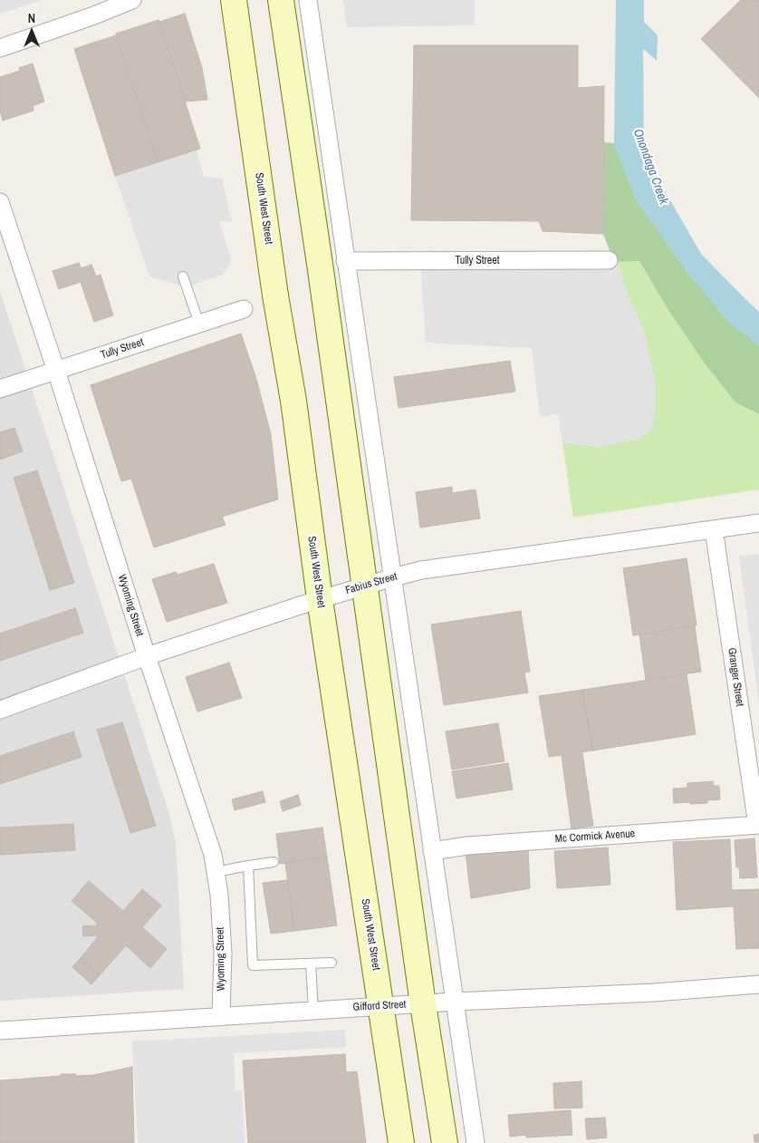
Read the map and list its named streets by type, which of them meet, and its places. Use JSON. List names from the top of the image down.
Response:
{
  "streets": {
    "main road": ["South West Street"],
    "street": [
      "Tully Street",
      "Fabius Street",
      "Wyoming Street",
      "Granger Street",
      "Mc Cormick Avenue",
      "Gifford Street"
    ]
  },
  "crossings": [
    ["South West Street", "Fabius Street"],
    ["South West Street", "Gifford Street"],
    ["Tully Street", "Wyoming Street"],
    ["Fabius Street", "Wyoming Street"],
    ["Fabius Street", "Granger Street"],
    ["Wyoming Street", "Gifford Street"],
    ["Granger Street", "Mc Cormick Avenue"]
  ],
  "water": ["Onondaga Creek"],
  "north": "top"
}
